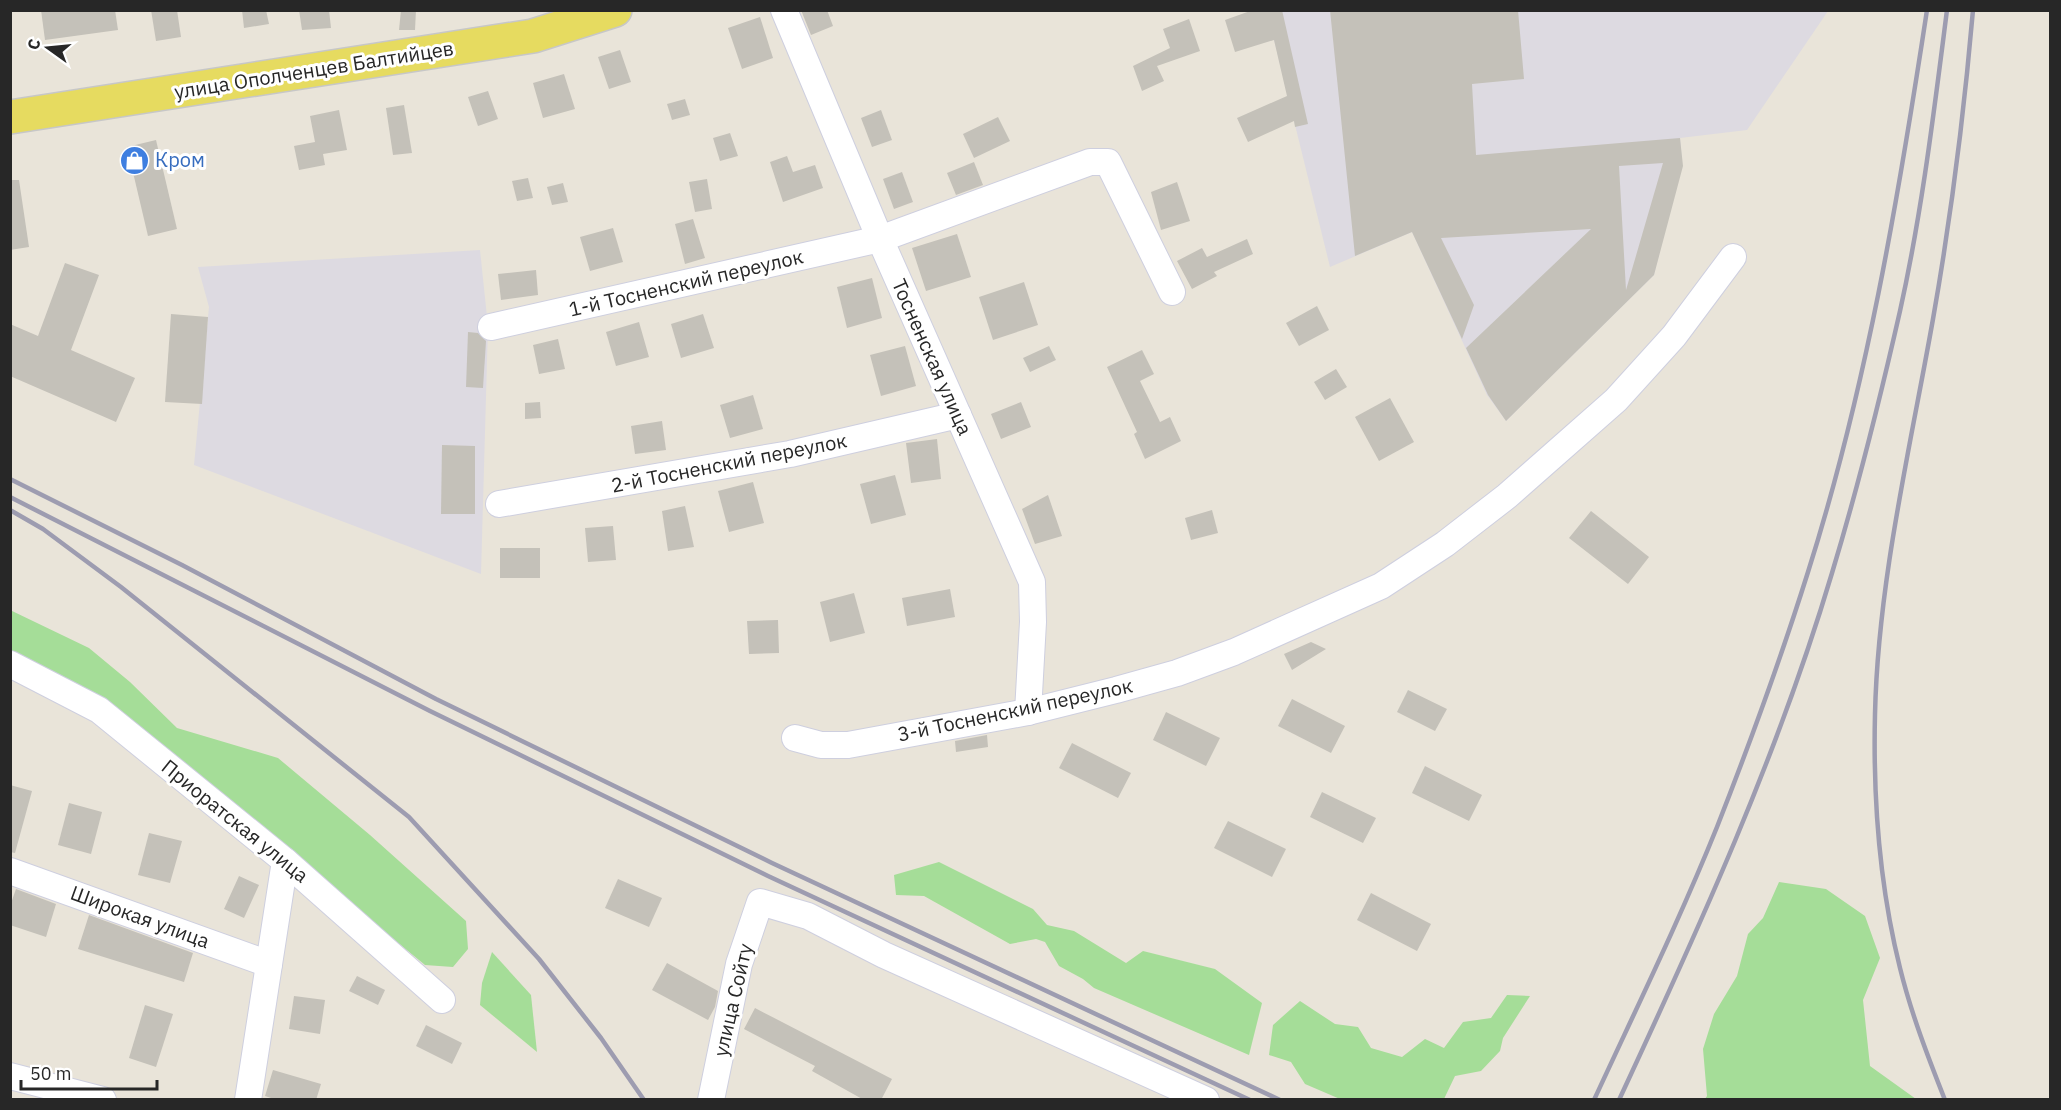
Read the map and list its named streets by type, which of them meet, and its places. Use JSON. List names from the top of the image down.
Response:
{
  "streets": {
    "main road": ["улица Ополченцев Балтийцев"],
    "street": [
      "1-й Тосненский переулок",
      "Тосненская улица",
      "2-й Тосненский переулок",
      "3-й Тосненский переулок",
      "Приоратская улица",
      "Широкая улица",
      "улица Сойту"
    ]
  },
  "crossings": [
    ["1-й Тосненский переулок", "Тосненская улица"],
    ["Тосненская улица", "2-й Тосненский переулок"],
    ["Тосненская улица", "3-й Тосненский переулок"]
  ],
  "places": {
    "shop": ["Кром"]
  },
  "scale_bar": "50 m",
  "north": "left"
}
